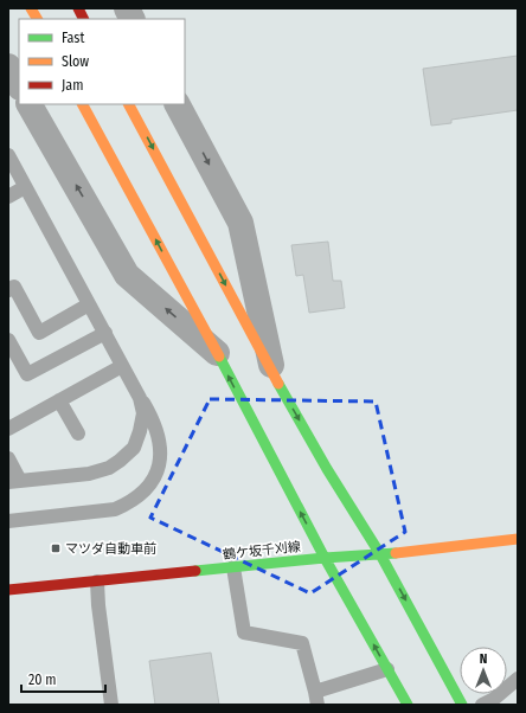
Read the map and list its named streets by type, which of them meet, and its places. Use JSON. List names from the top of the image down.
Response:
{
  "streets": {
    "street": ["鶴ケ坂千刈線"]
  },
  "places": {
    "transit": ["マツダ自動車前"]
  },
  "legend": ["Fast", "Slow", "Jam"],
  "scale_bar": "20 m",
  "north": "top"
}
